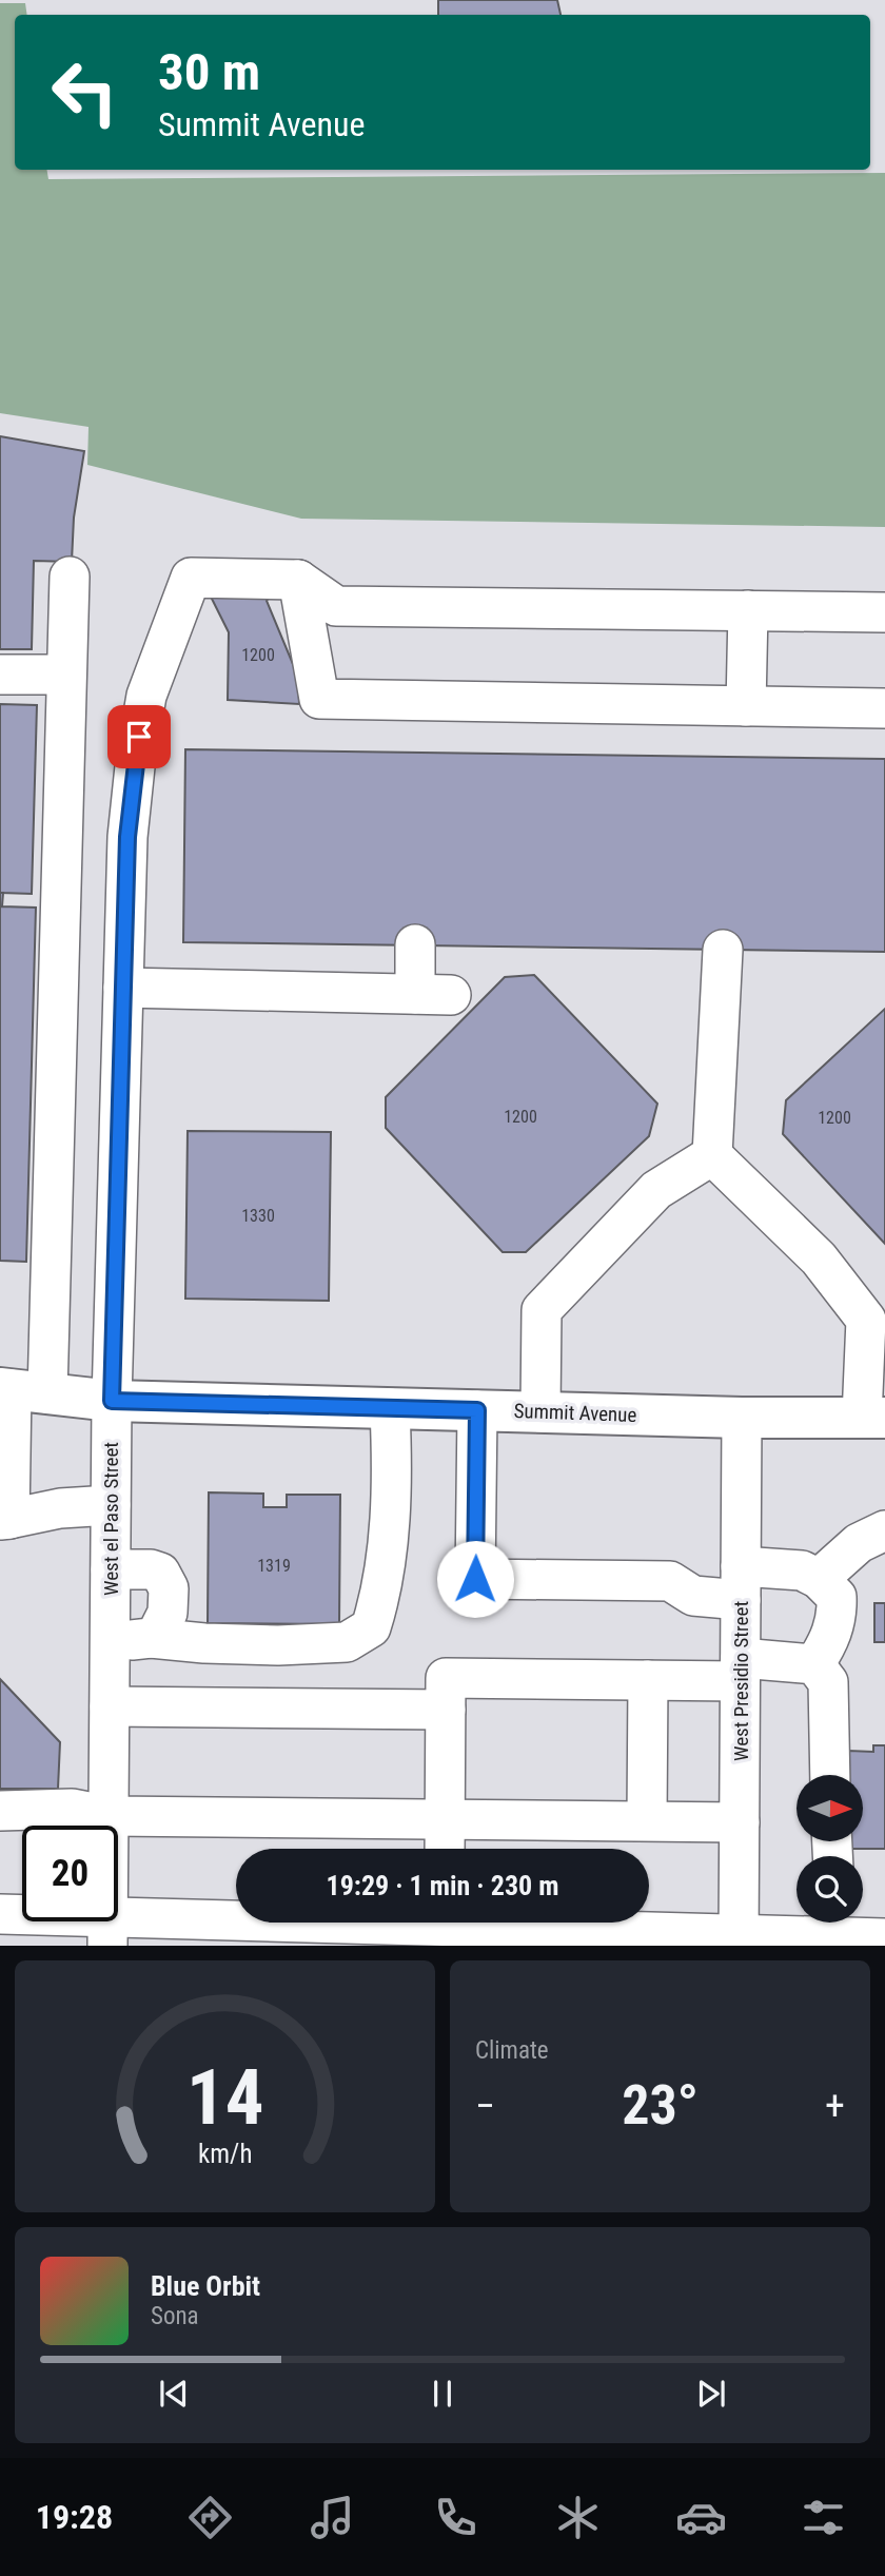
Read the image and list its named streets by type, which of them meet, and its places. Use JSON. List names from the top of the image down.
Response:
{
  "streets": {
    "main road": ["Summit Avenue"],
    "street": ["West el Paso Street", "West Presidio Street"]
  },
  "crossings": [
    ["Summit Avenue", "West el Paso Street"],
    ["Summit Avenue", "West Presidio Street"]
  ],
  "house_numbers": [
    "1200",
    "1200",
    "1200",
    "1330",
    "1319"
  ],
  "north": "right",
  "page": {
    "turn": ["30 m", "Summit Avenue"],
    "limit": "20",
    "trip": "19:29 · 1 min · 230 m",
    "tile": "Climate",
    "heat": ["−", "23°", "+"],
    "song": ["Blue Orbit", "Sona"],
    "tabs": "19:28",
    "gauge": ["14", "km/h"]
  }
}
